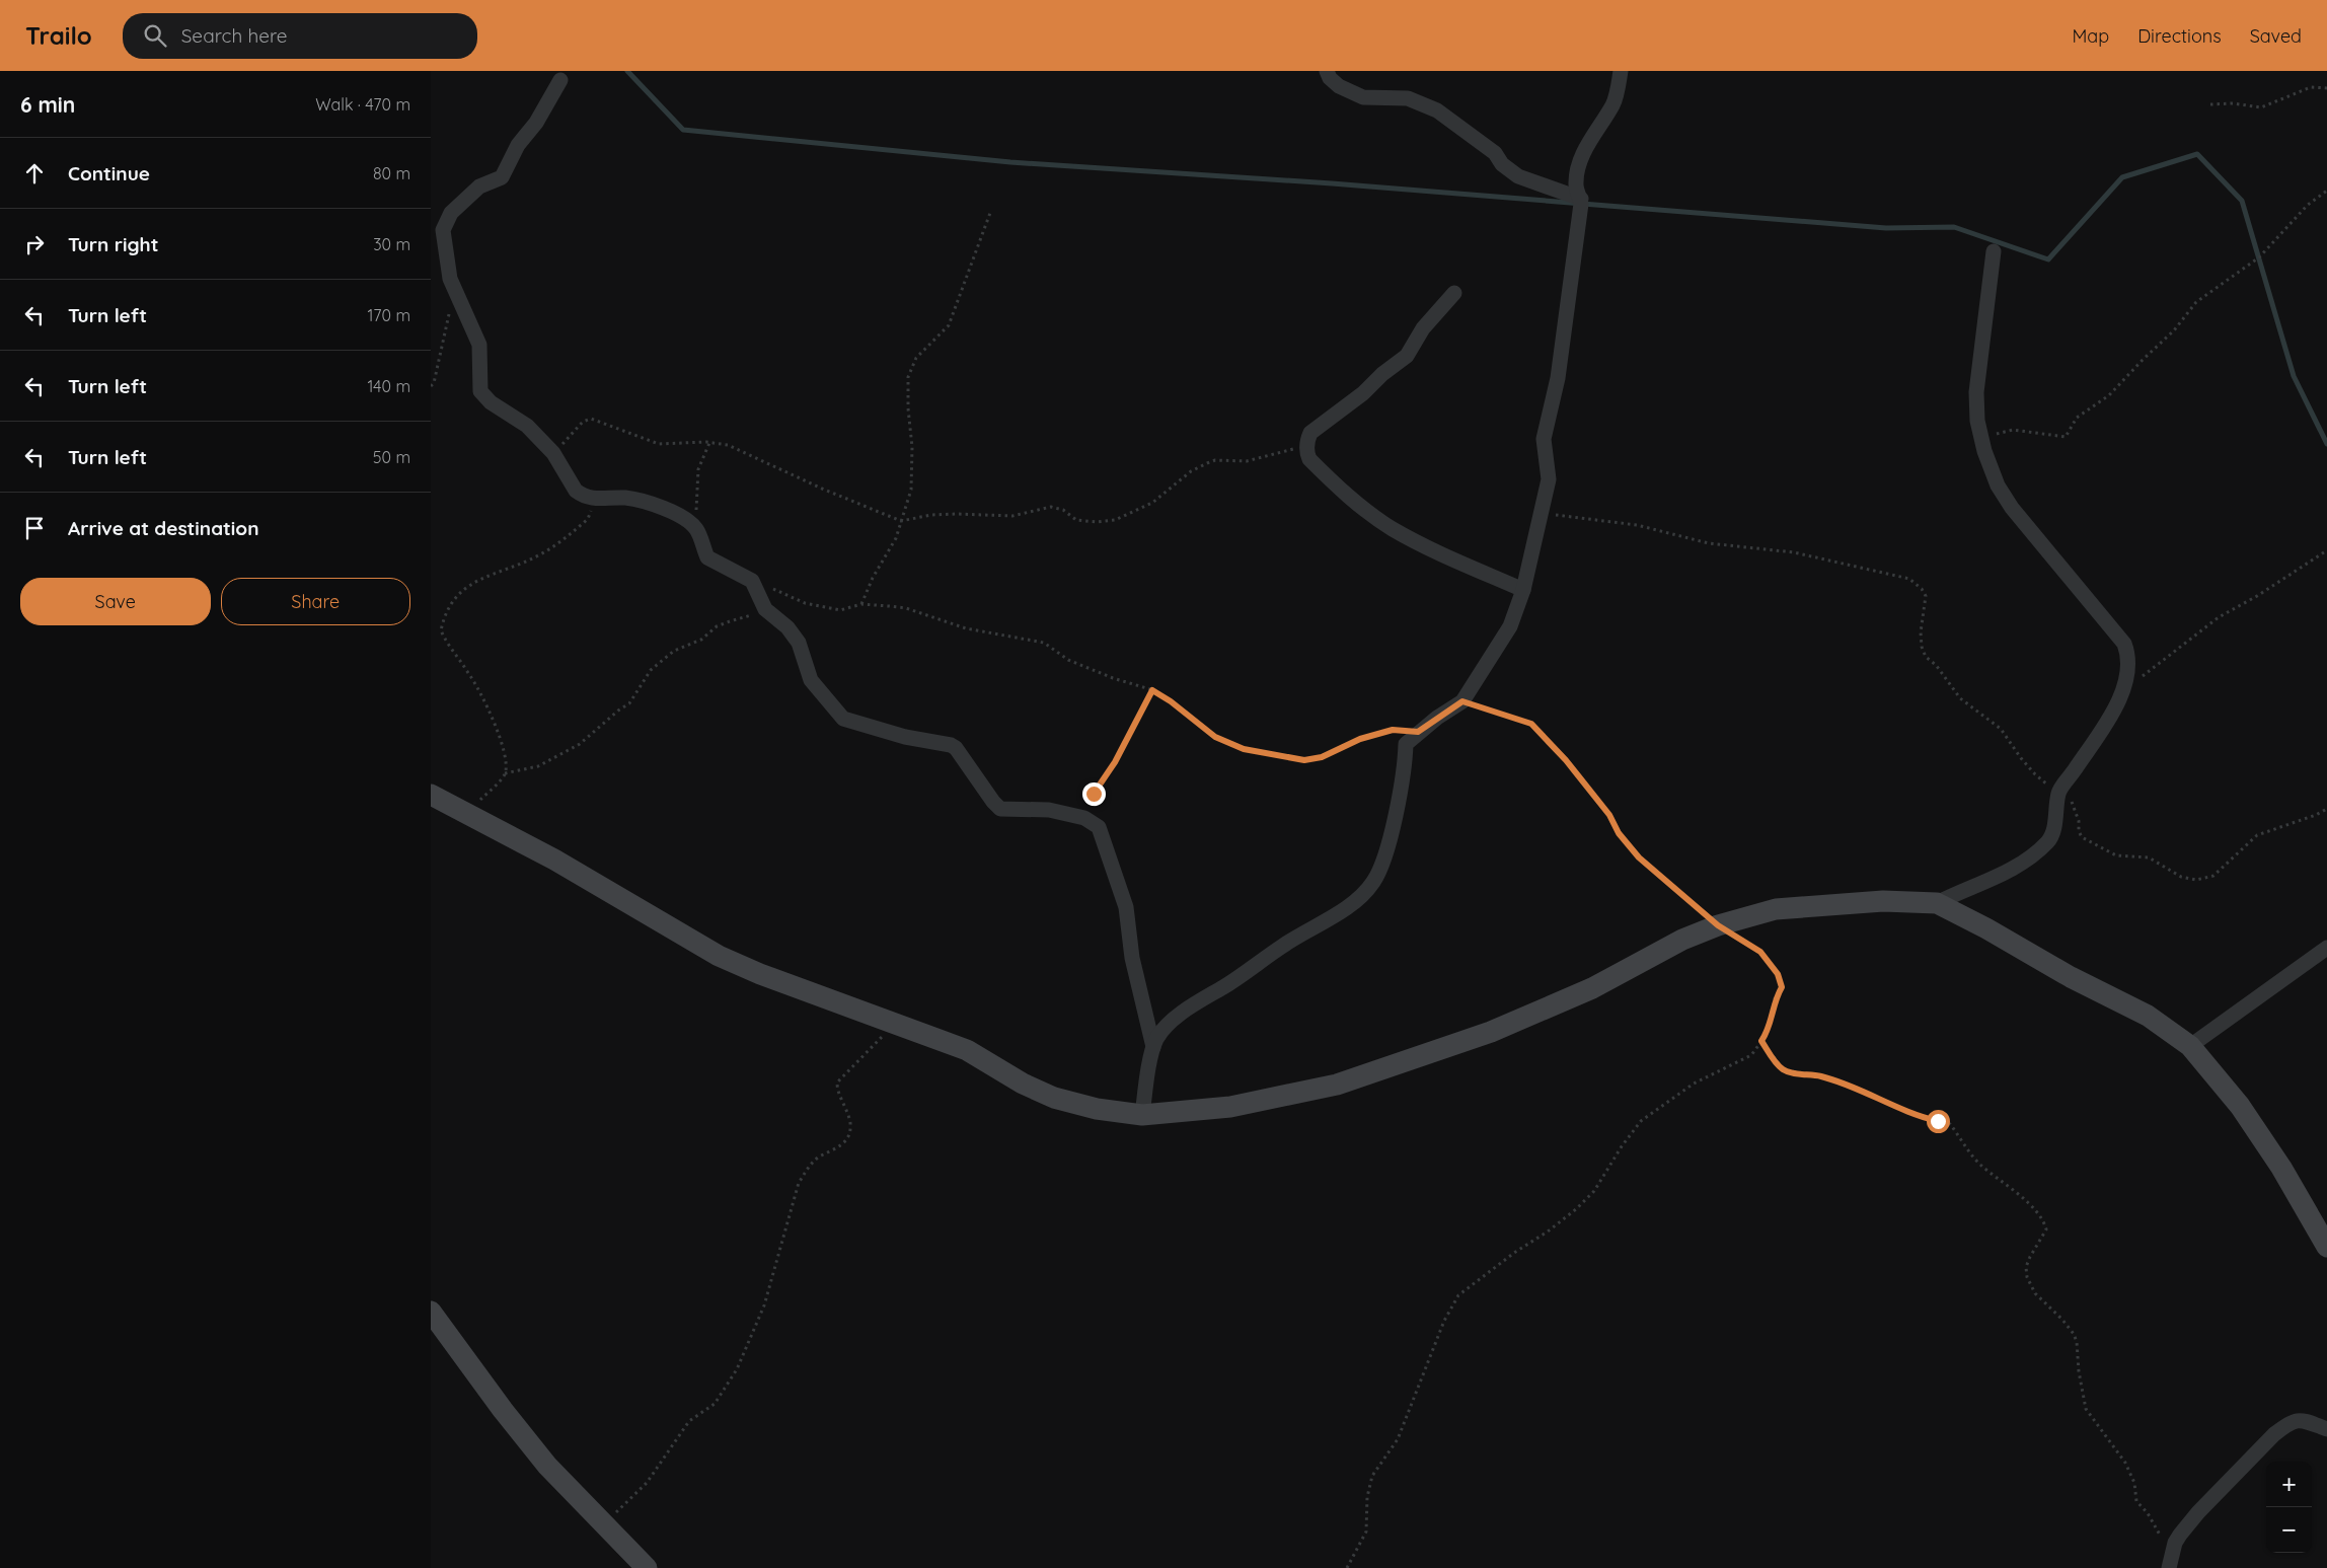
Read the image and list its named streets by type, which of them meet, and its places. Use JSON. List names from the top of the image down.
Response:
{
  "page": {
    "header": "Trailo",
    "search": "Search here",
    "nav": ["Map", "Directions", "Saved"],
    "heading": ["6 min", "Walk · 470 m"],
    "list": [
      ["Continue", "80 m"],
      ["Turn right", "30 m"],
      ["Turn left", "170 m"],
      ["Turn left", "140 m"],
      ["Turn left", "50 m"],
      "Arrive at destination"
    ],
    "buttons": ["Save", "Share"],
    "map_buttons": ["+", "−"]
  }
}
